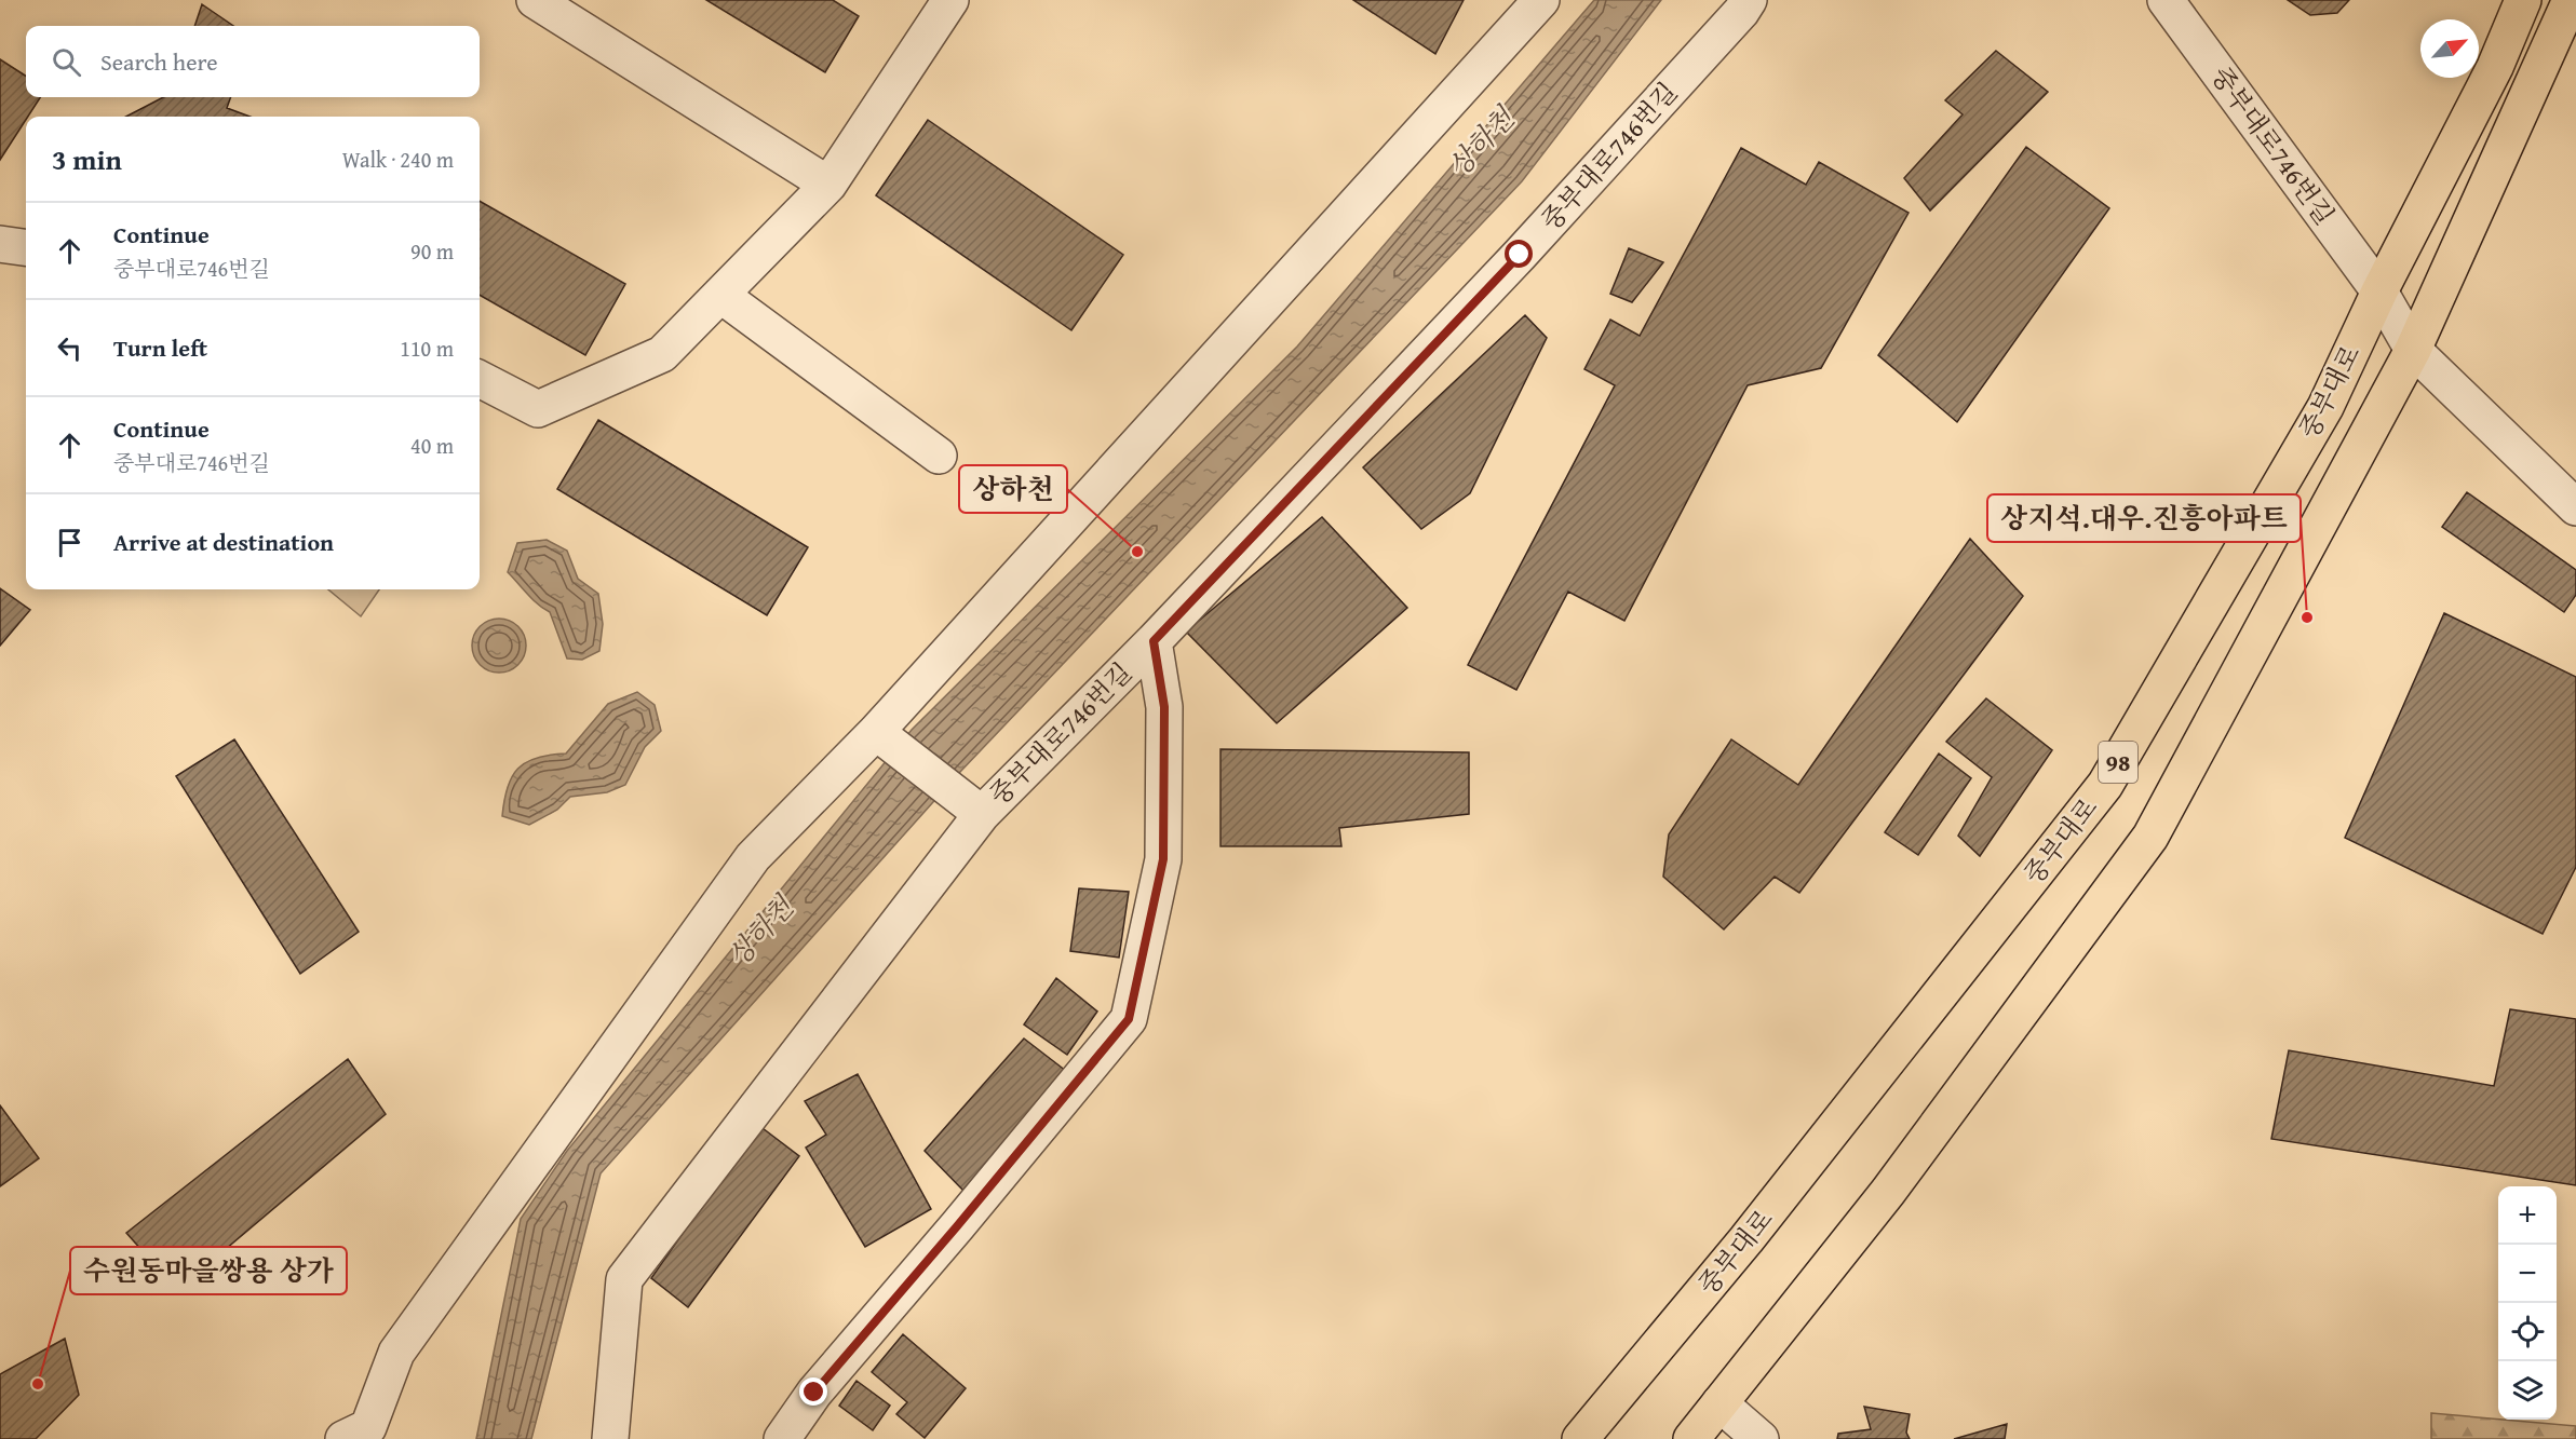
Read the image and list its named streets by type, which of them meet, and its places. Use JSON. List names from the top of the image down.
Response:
{
  "streets": {
    "main road": ["중부대로", "98"],
    "street": ["중부대로746번길"]
  },
  "crossings": [
    ["중부대로746번길", "중부대로"]
  ],
  "water": ["상하천"],
  "places": ["상하천", "상지석.대우.진흥아파트", "수원동마을쌍용 상가"],
  "north": "top right",
  "page": {
    "search": "Search here",
    "heading": ["3 min", "Walk · 240 m"],
    "list": [
      ["Continue", "중부대로746번길", "90 m"],
      ["Turn left", "110 m"],
      ["Continue", "중부대로746번길", "40 m"],
      "Arrive at destination"
    ],
    "map_buttons": ["+", "−"]
  }
}
